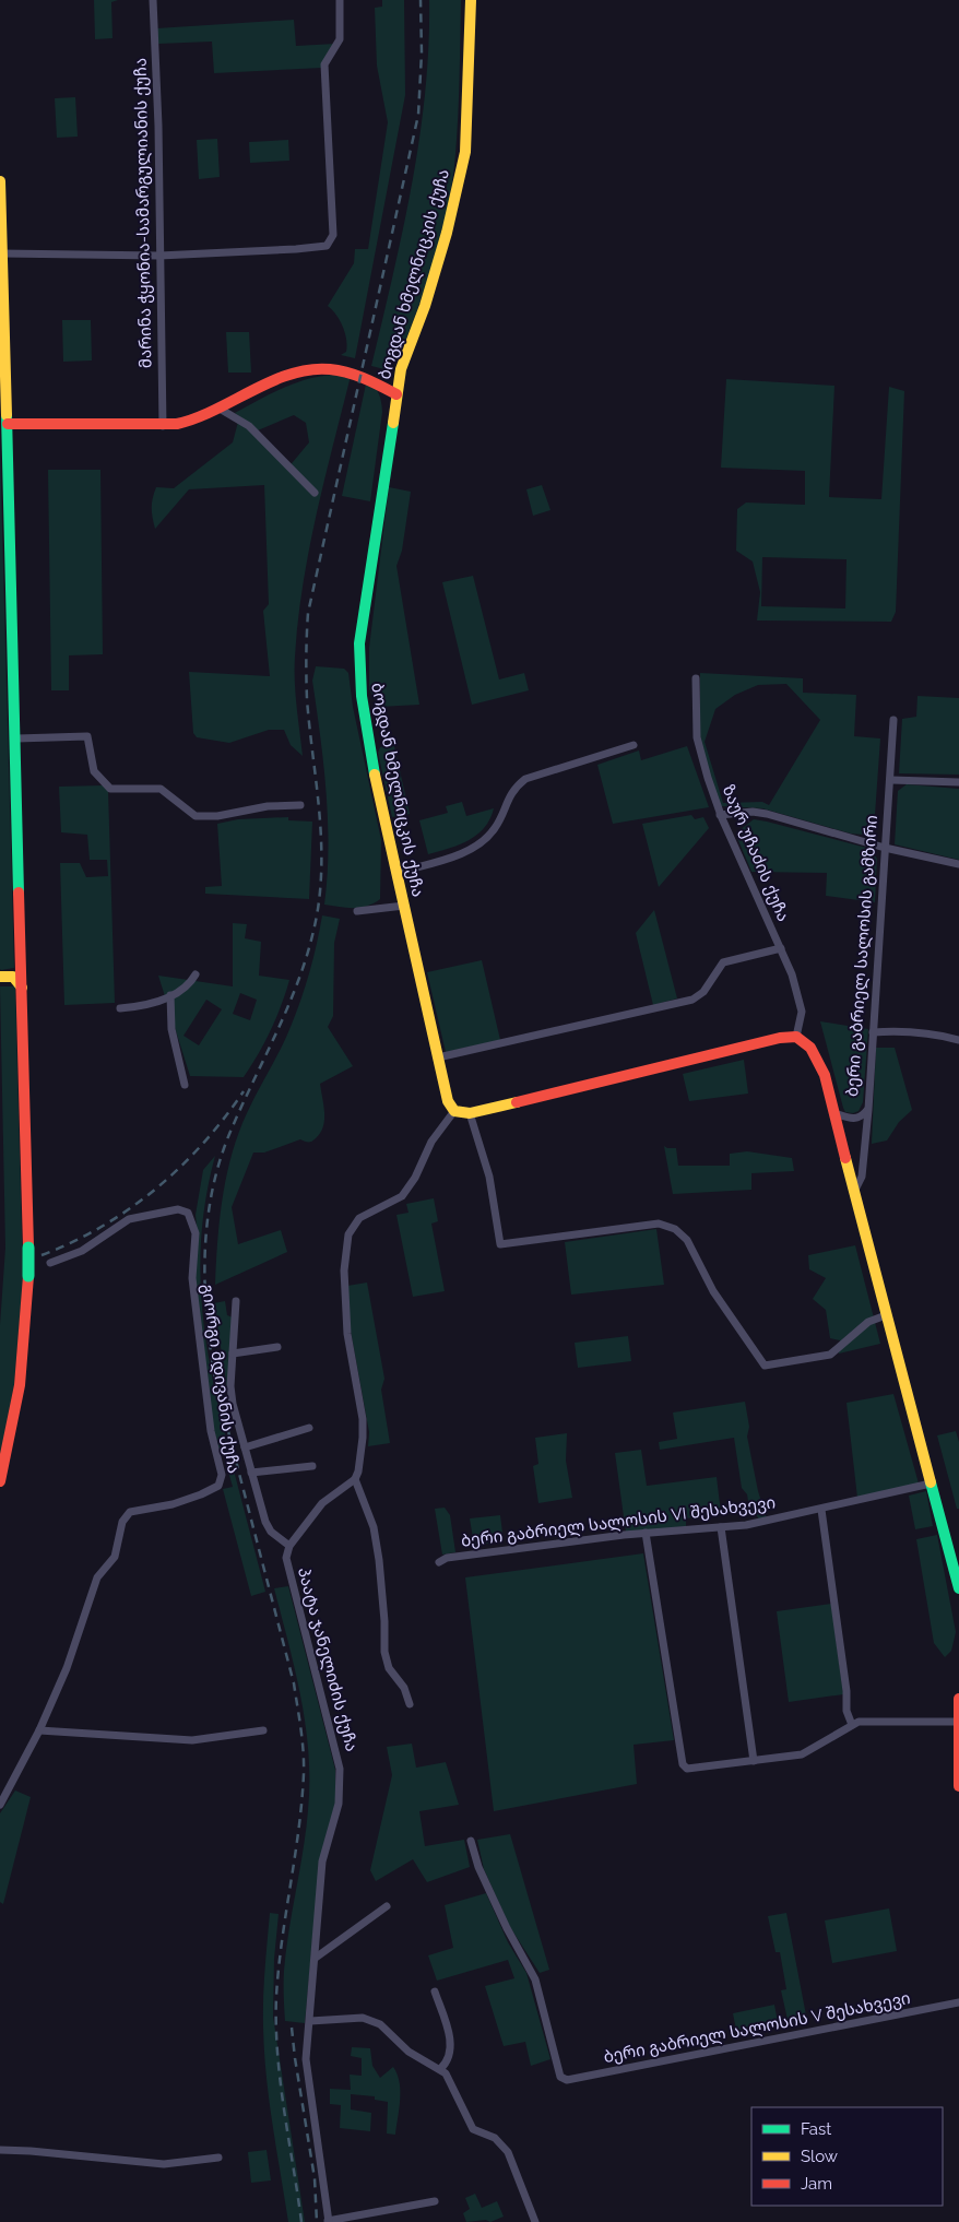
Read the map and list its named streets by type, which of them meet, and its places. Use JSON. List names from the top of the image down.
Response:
{
  "streets": {
    "main road": ["ბოგდან ხმელნიცკის ქუჩა", "ბერი გაბრიელ სალოსის გამზირი"],
    "street": [
      "მარინა ჭყონია-სამარგულიანის ქუჩა",
      "ზაურ უჩაძის ქუჩა",
      "გიორგი მდივანის ქუჩა",
      "ბერი გაბრიელ სალოსის VI შესახვევი",
      "პაატა ჯანელიძის ქუჩა",
      "ბერი გაბრიელ სალოსის V შესახვევი"
    ]
  },
  "crossings": [
    ["ზაურ უჩაძის ქუჩა", "ბერი გაბრიელ სალოსის გამზირი"],
    ["ბერი გაბრიელ სალოსის გამზირი", "ბერი გაბრიელ სალოსის VI შესახვევი"]
  ],
  "legend": ["Fast", "Slow", "Jam"]
}
